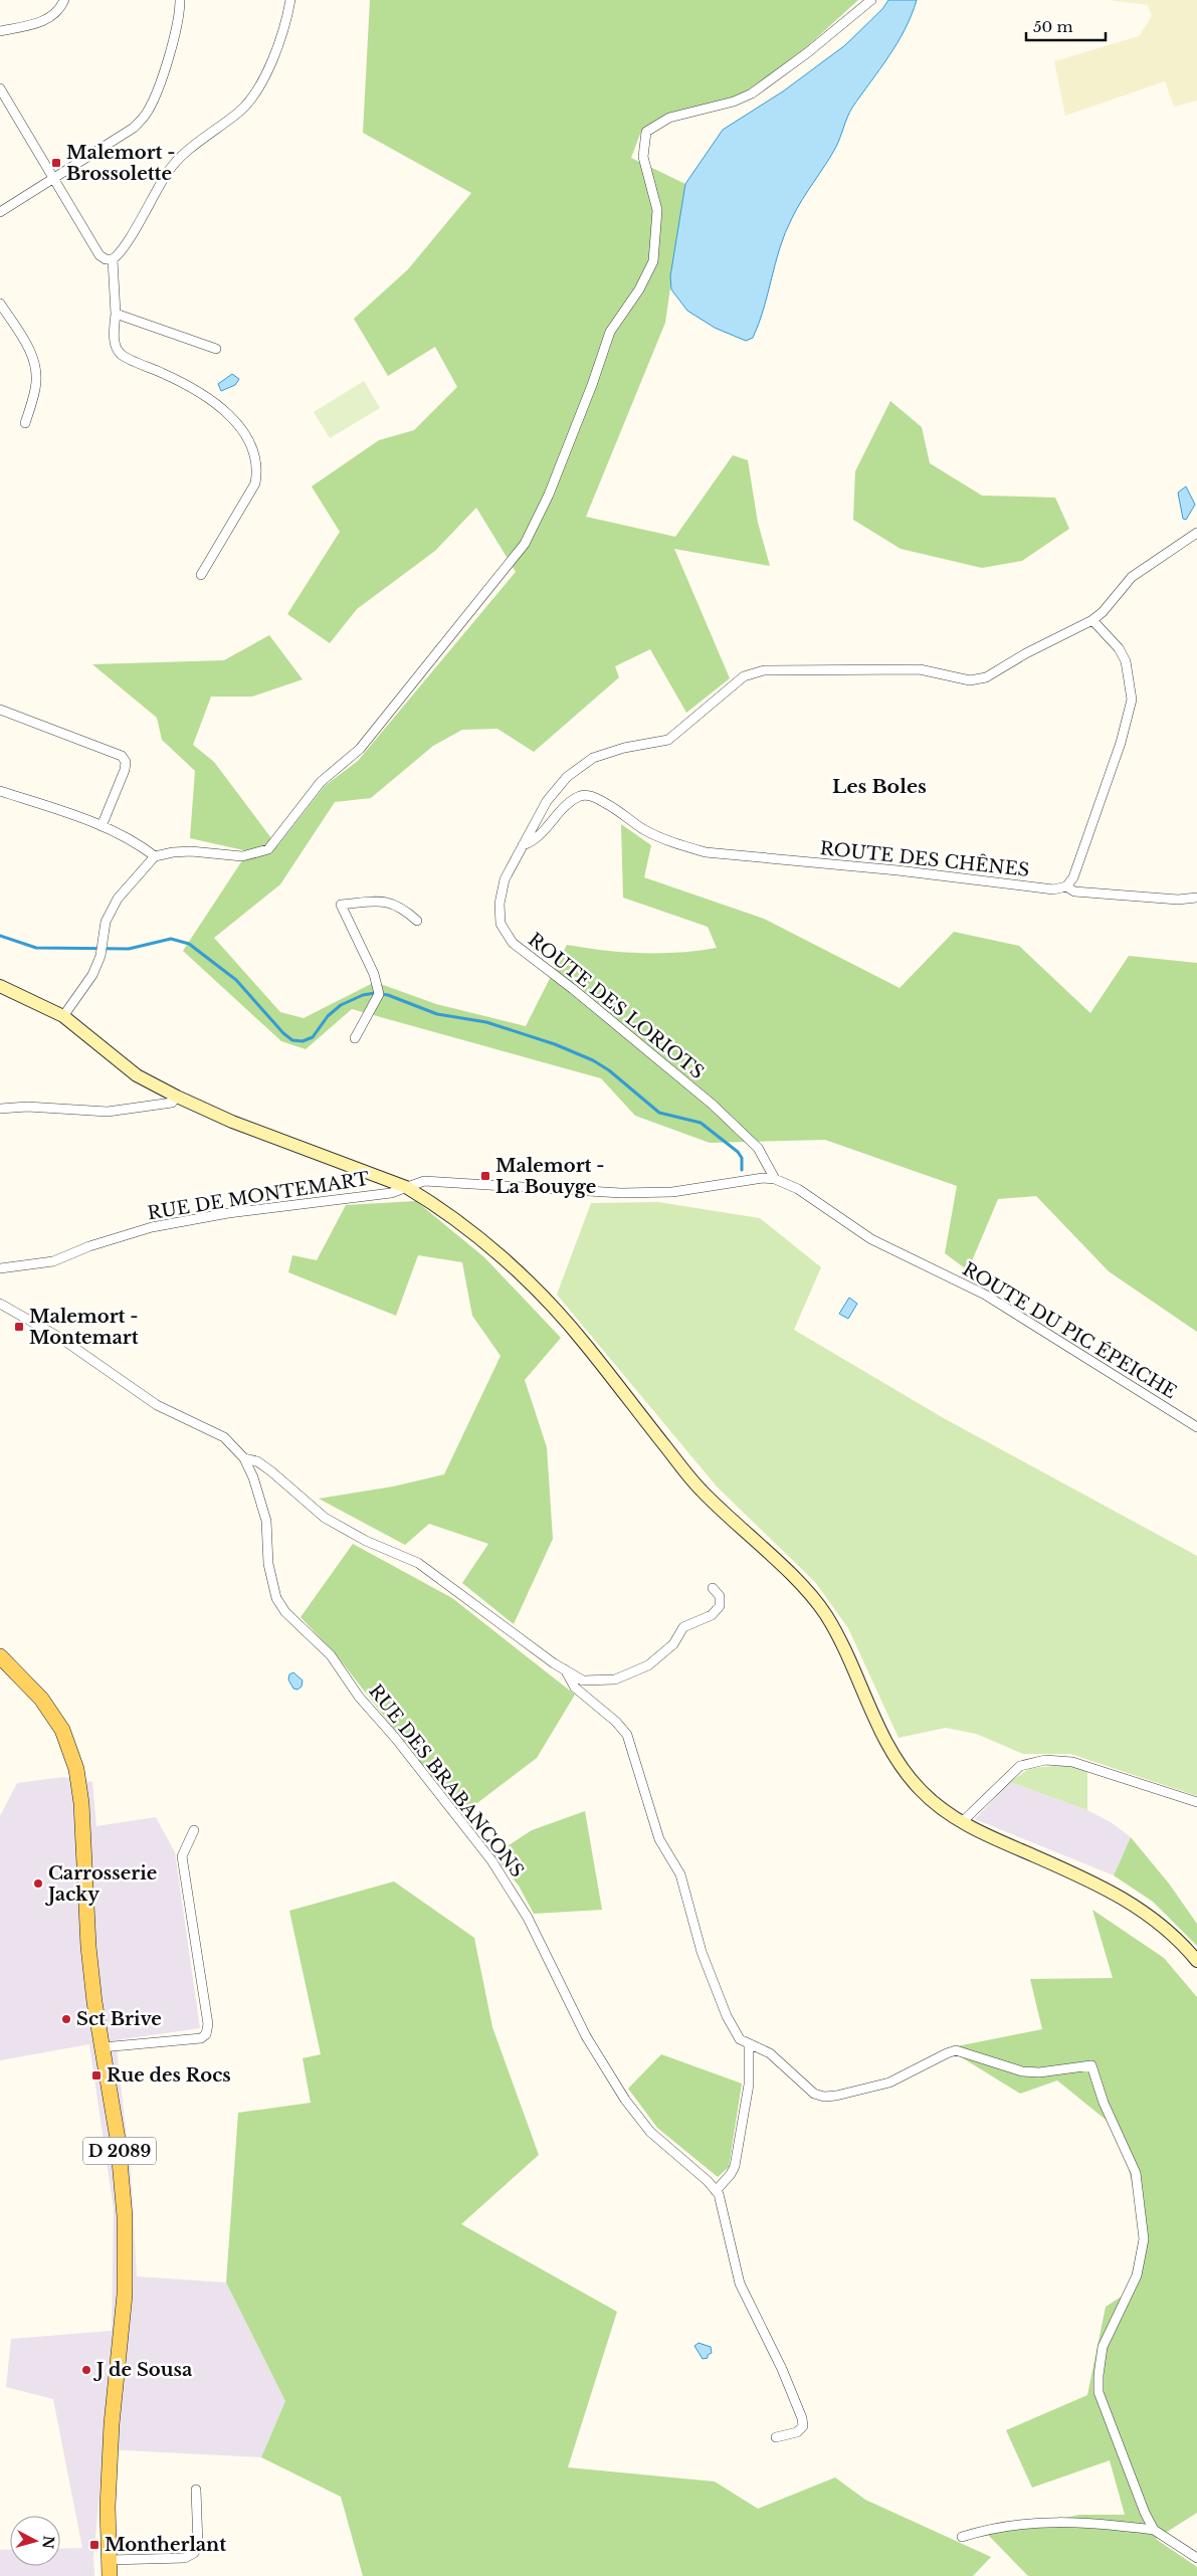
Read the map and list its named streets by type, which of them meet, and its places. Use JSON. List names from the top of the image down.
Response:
{
  "streets": {
    "main road": ["D 2089"],
    "street": [
      "ROUTE DES CHÊNES",
      "ROUTE DES LORIOTS",
      "RUE DE MONTEMART",
      "ROUTE DU PIC ÉPEICHE",
      "RUE DES BRABANCONS"
    ]
  },
  "crossings": [
    ["ROUTE DES CHÊNES", "ROUTE DES LORIOTS"],
    ["ROUTE DES LORIOTS", "ROUTE DU PIC ÉPEICHE"],
    ["RUE DE MONTEMART", "ROUTE DU PIC ÉPEICHE"]
  ],
  "districts": ["Les Boles"],
  "places": {
    "transit": [
      "Malemort - Brossolette",
      "Malemort - La Bouyge",
      "Malemort - Montemart",
      "Rue des Rocs",
      "Montherlant"
    ],
    "other": ["Carrosserie Jacky", "Sct Brive", "J de Sousa"]
  },
  "scale_bar": "50 m",
  "north": "right"
}
